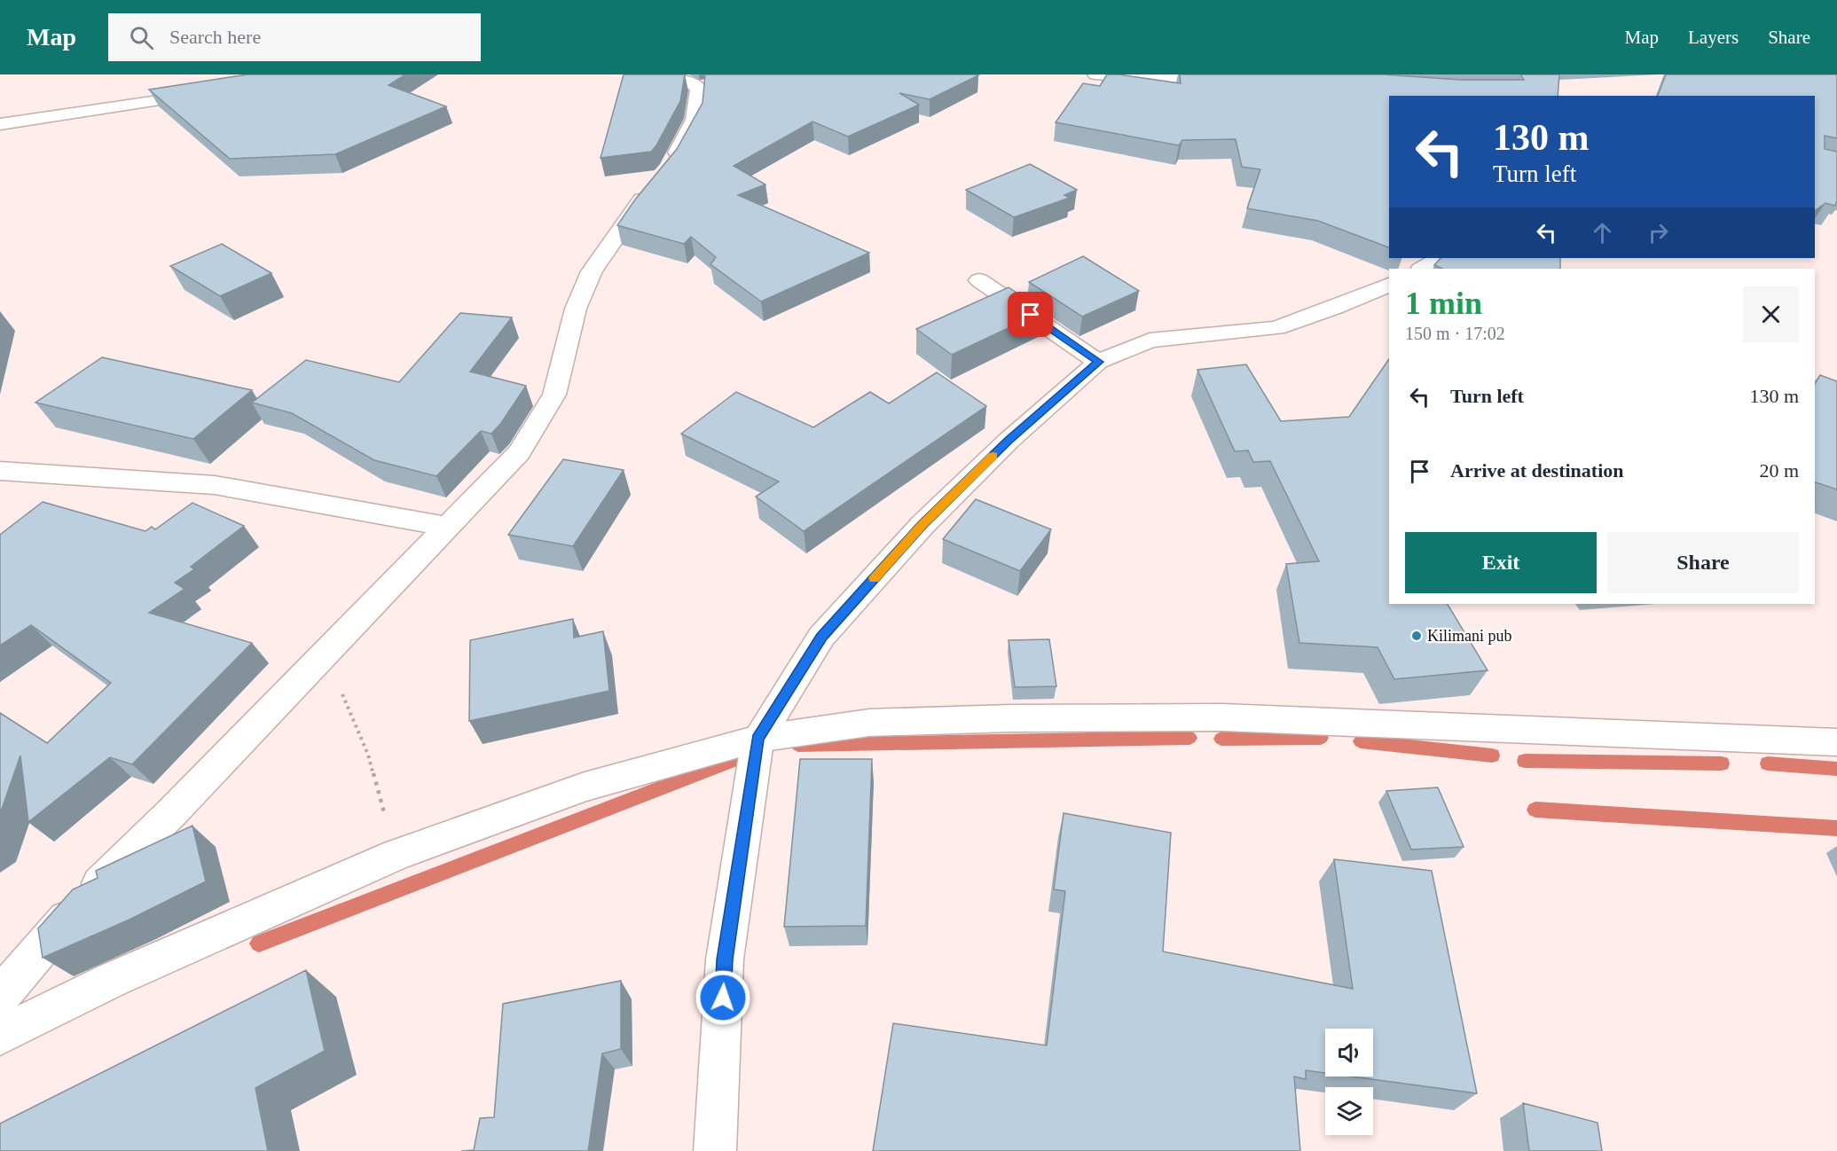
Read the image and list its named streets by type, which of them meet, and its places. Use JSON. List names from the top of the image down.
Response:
{
  "places": ["Kilimani pub"],
  "page": {
    "header": "Map",
    "search": "Search here",
    "nav": ["Map", "Layers", "Share"],
    "turn": ["130 m", "Turn left"],
    "heading": ["1 min", "150 m · 17:02"],
    "list": [
      {
        "name": "Turn left",
        "value": "130 m"
      },
      {
        "name": "Arrive at destination",
        "value": "20 m"
      }
    ],
    "buttons": ["Exit", "Share"]
  }
}
